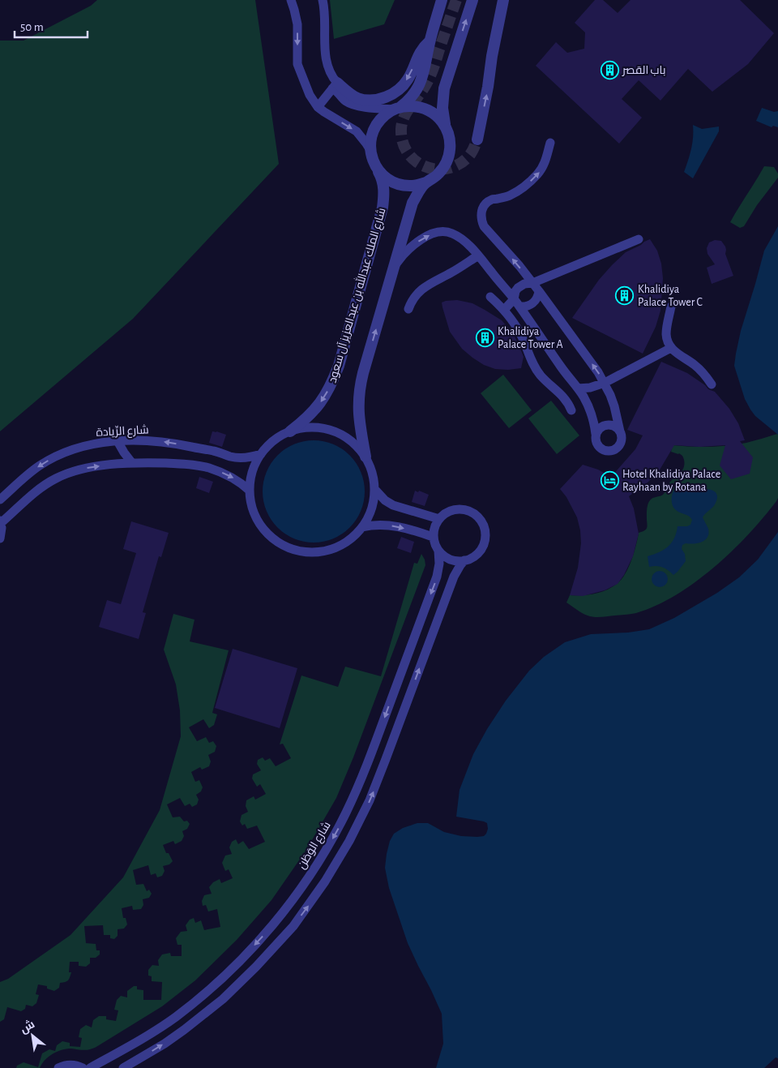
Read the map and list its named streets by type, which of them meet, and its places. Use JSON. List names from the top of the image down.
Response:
{
  "streets": {
    "street": ["شارع الملك عبدالله بن عبدالعزيز آل سعود", "شارع الرِّيادة", "شارع الوَطَن"]
  },
  "crossings": [
    ["شارع الملك عبدالله بن عبدالعزيز آل سعود", "شارع الرِّيادة"]
  ],
  "places": {
    "building": ["باب القصر", "Khalidiya Palace Tower C", "Khalidiya Palace Tower A"],
    "hotel": ["Hotel Khalidiya Palace Rayhaan by Rotana"]
  },
  "scale_bar": "50 m",
  "north": "top left"
}
